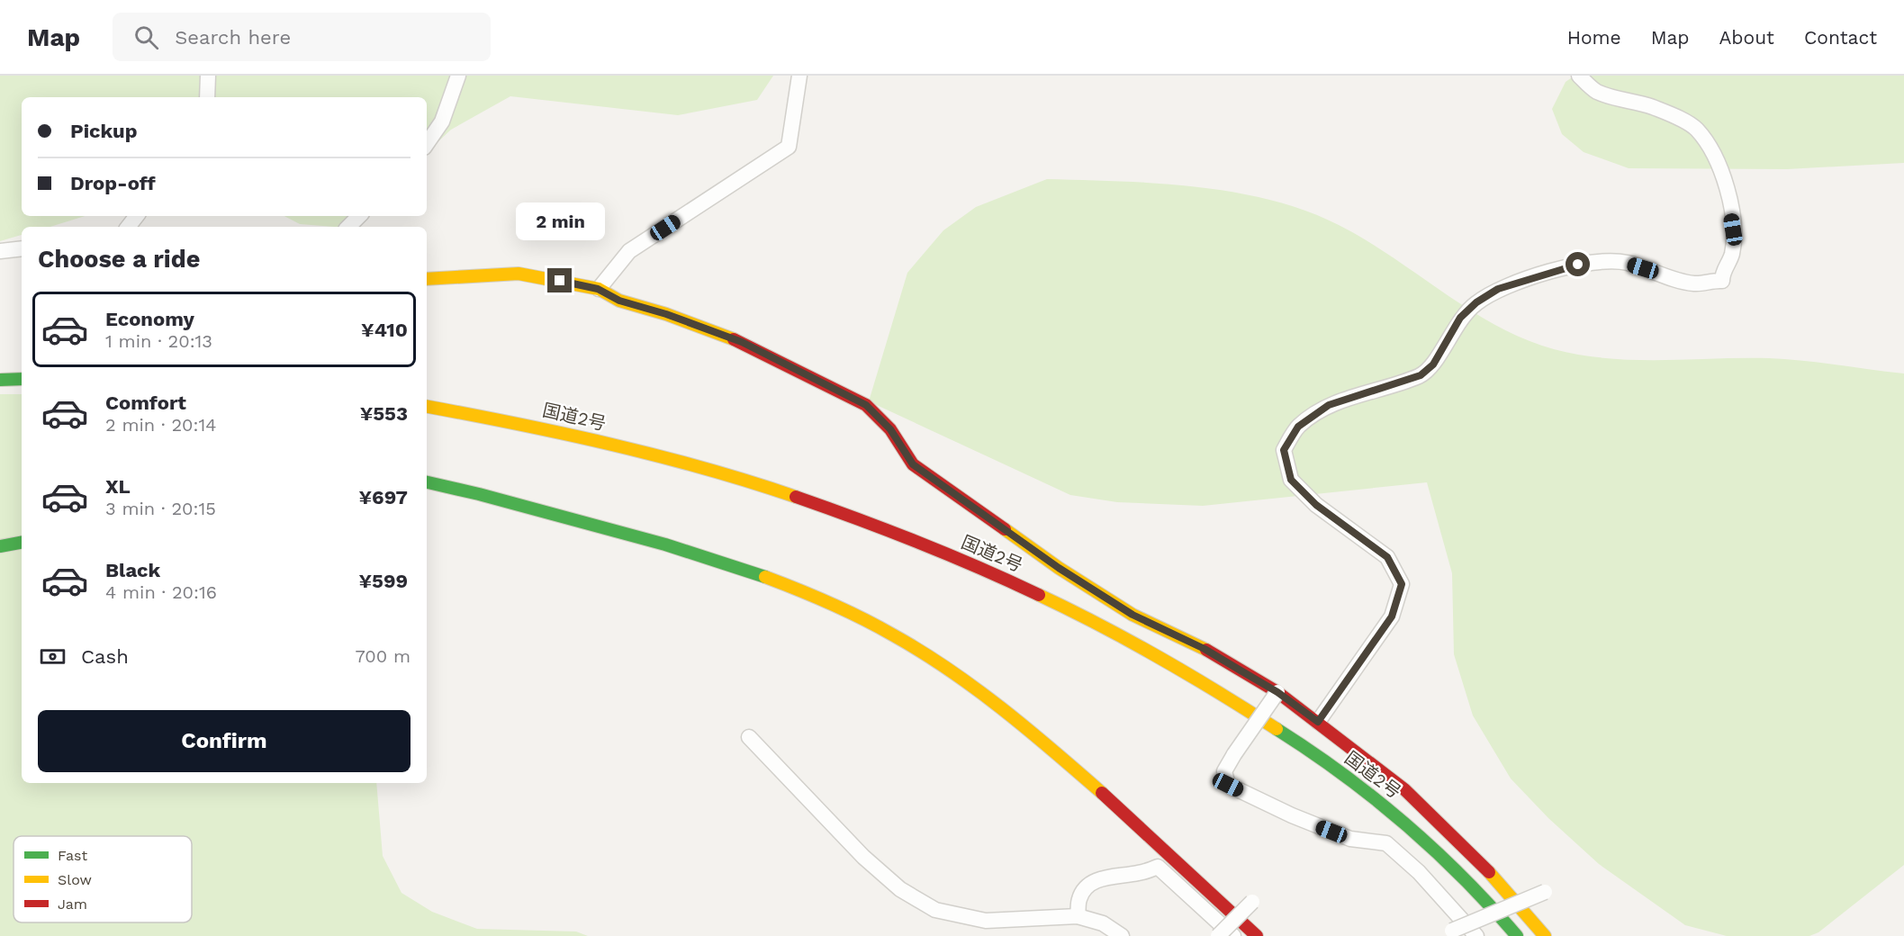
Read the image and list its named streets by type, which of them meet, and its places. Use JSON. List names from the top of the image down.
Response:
{
  "streets": {
    "main road": ["国道2号"]
  },
  "legend": ["Fast", "Slow", "Jam"],
  "page": {
    "header": "Map",
    "search": "Search here",
    "nav": [
      "Home",
      "Map",
      "About",
      "Contact"
    ],
    "banner": ["Pickup", "Drop-off"],
    "bubble": "2 min",
    "heading": "Choose a ride",
    "list": [
      {
        "name": "Economy",
        "note": "1 min · 20:13",
        "value": "¥410"
      },
      {
        "name": "Comfort",
        "note": "2 min · 20:14",
        "value": "¥553"
      },
      {
        "name": "XL",
        "note": "3 min · 20:15",
        "value": "¥697"
      },
      {
        "name": "Black",
        "note": "4 min · 20:16",
        "value": "¥599"
      }
    ],
    "pay": ["Cash", "700 m"],
    "buttons": "Confirm"
  }
}
